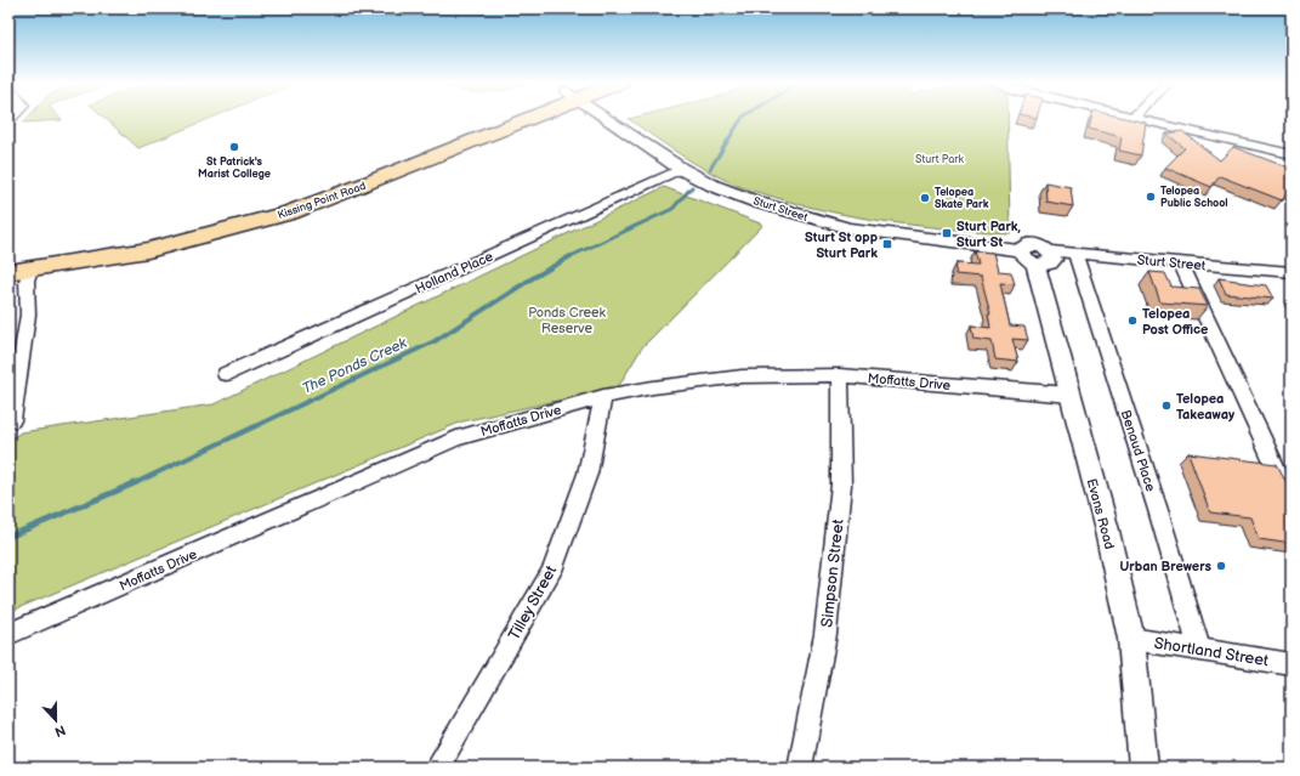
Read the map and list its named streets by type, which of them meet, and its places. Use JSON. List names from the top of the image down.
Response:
{
  "streets": {
    "main road": ["Kissing Point Road"],
    "street": [
      "Sturt Street",
      "Holland Place",
      "Moffatts Drive",
      "Benaud Place",
      "Evans Road",
      "Simpson Street",
      "Tilley Street",
      "Shortland Street"
    ]
  },
  "crossings": [
    ["Sturt Street", "Holland Place"],
    ["Sturt Street", "Benaud Place"],
    ["Moffatts Drive", "Evans Road"],
    ["Moffatts Drive", "Simpson Street"],
    ["Moffatts Drive", "Tilley Street"],
    ["Benaud Place", "Shortland Street"],
    ["Evans Road", "Shortland Street"]
  ],
  "water": ["The Ponds Creek"],
  "parks": ["Sturt Park", "Ponds Creek Reserve"],
  "places": {
    "other": [
      "St Patrick's Marist College",
      "Telopea Public School",
      "Telopea Skate Park",
      "Telopea Post Office",
      "Telopea Takeaway",
      "Urban Brewers"
    ],
    "transit": ["Sturt Park, Sturt St", "Sturt St opp Sturt Park"]
  },
  "north": "bottom"
}
